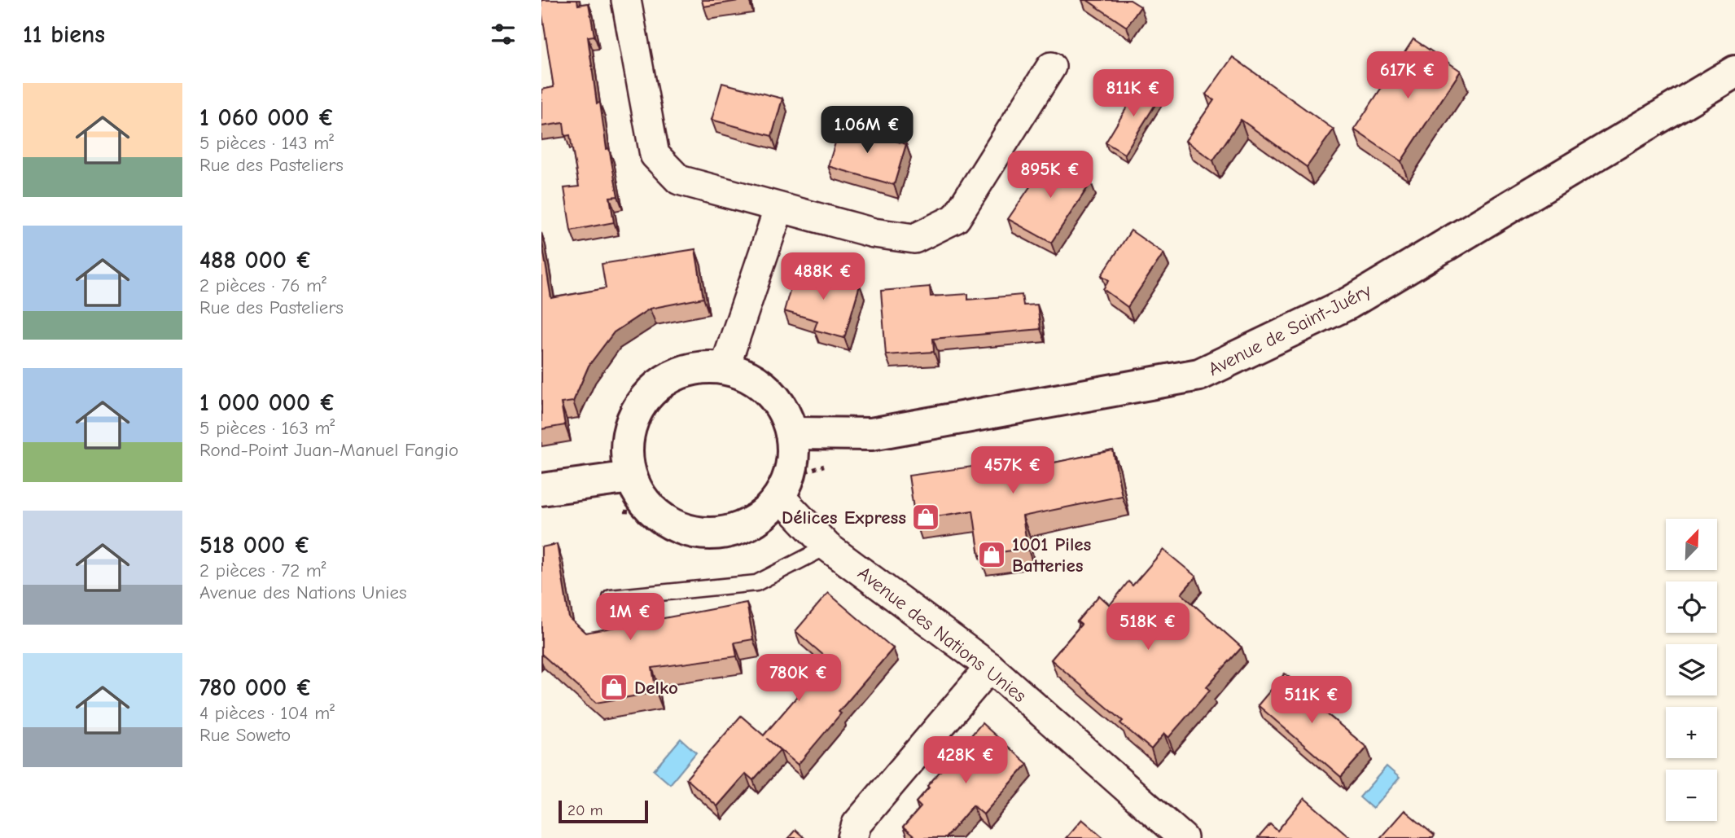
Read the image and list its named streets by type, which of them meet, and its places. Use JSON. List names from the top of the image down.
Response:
{
  "streets": {
    "main road": ["Avenue de Saint-Juéry"],
    "street": ["Avenue des Nations Unies"]
  },
  "crossings": [
    ["Avenue de Saint-Juéry", "Avenue des Nations Unies"]
  ],
  "places": {
    "shop": ["Délices Express", "1001 Piles Batteries", "Delko"]
  },
  "scale_bar": "20 m",
  "north": "top right",
  "page": {
    "heading": "11 biens",
    "price": [
      "617K €",
      "811K €",
      "1.06M €",
      "895K €",
      "488K €",
      "457K €",
      "1M €",
      "518K €",
      "780K €",
      "511K €",
      "428K €"
    ],
    "list": [
      {
        "name": "1 060 000 €",
        "note": "5 pièces · 143 m² · Rue des Pasteliers"
      },
      {
        "name": "488 000 €",
        "note": "2 pièces · 76 m² · Rue des Pasteliers"
      },
      {
        "name": "1 000 000 €",
        "note": "5 pièces · 163 m² · Rond-Point Juan-Manuel Fangio"
      },
      {
        "name": "518 000 €",
        "note": "2 pièces · 72 m² · Avenue des Nations Unies"
      },
      {
        "name": "780 000 €",
        "note": "4 pièces · 104 m² · Rue Soweto"
      }
    ],
    "map_buttons": ["+", "−"],
    "scale": "20 m"
  }
}
